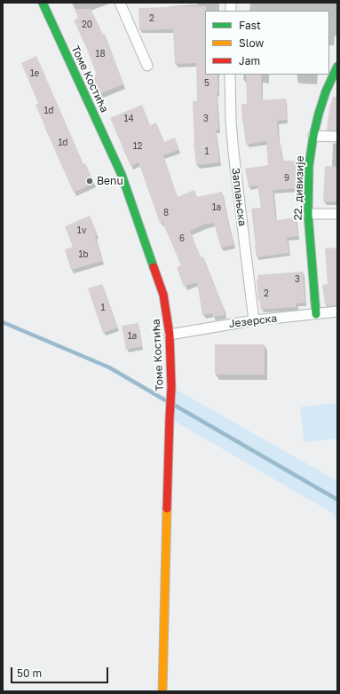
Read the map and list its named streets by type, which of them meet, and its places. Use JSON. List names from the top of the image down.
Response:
{
  "streets": {
    "street": [
      "Томе Костића",
      "22. дивизије",
      "Заплањска",
      "Језерска"
    ]
  },
  "crossings": [
    ["Томе Костића", "Језерска"],
    ["22. дивизије", "Језерска"],
    ["Заплањска", "Језерска"]
  ],
  "places": ["Benu"],
  "house_numbers": [
    "2",
    "20",
    "18",
    "1e",
    "5",
    "1đ",
    "14",
    "3",
    "1d",
    "12",
    "1",
    "9",
    "1a",
    "8",
    "1v",
    "6",
    "1b",
    "3",
    "2",
    "1",
    "1a"
  ],
  "legend": ["Fast", "Slow", "Jam"],
  "scale_bar": "50 m"
}
